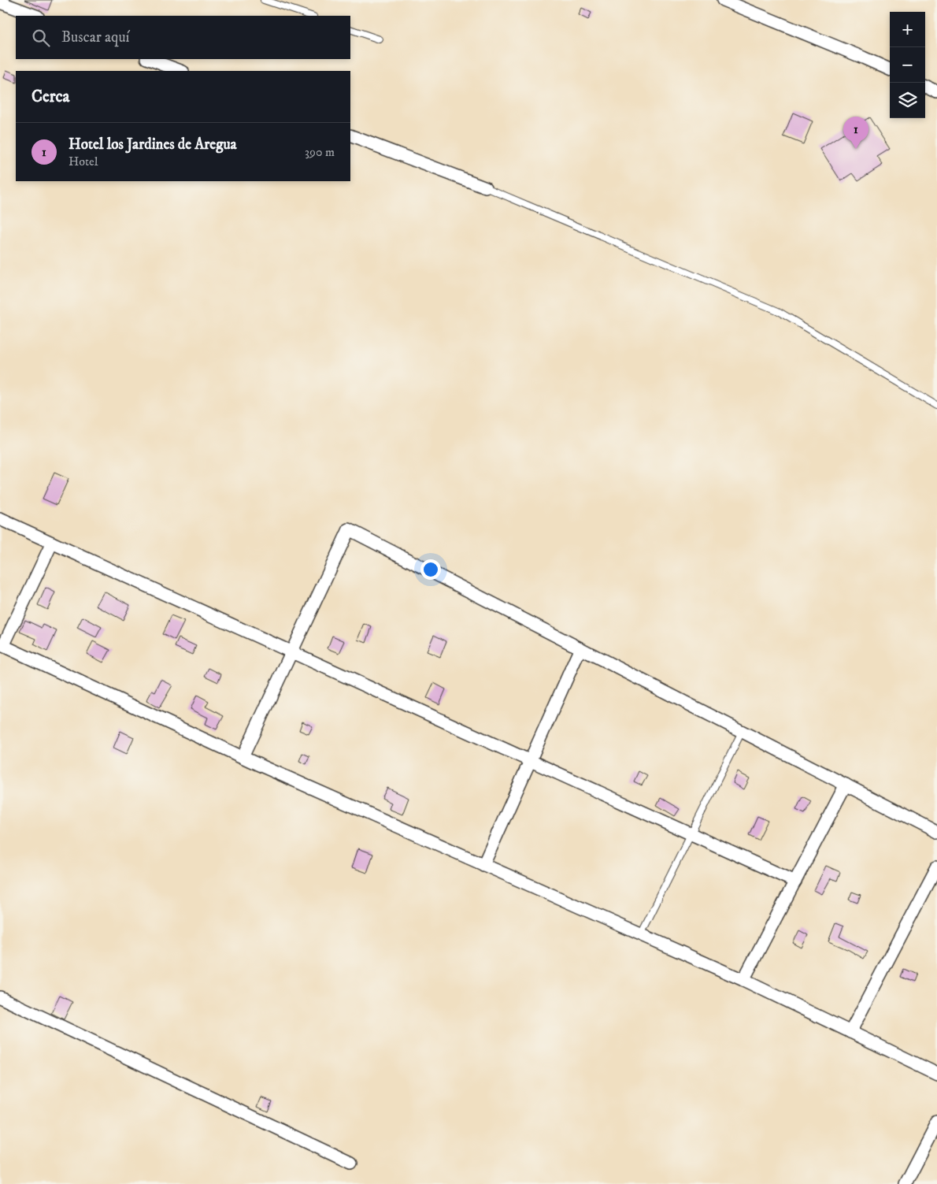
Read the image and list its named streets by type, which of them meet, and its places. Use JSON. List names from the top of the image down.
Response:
{
  "page": {
    "map_buttons": ["+", "−"],
    "search": "Buscar aquí",
    "heading": "Cerca",
    "pins": "1",
    "list": [
      {
        "mark": "1",
        "name": "Hotel los Jardines de Aregua",
        "note": "Hotel",
        "value": "390 m"
      }
    ]
  }
}
